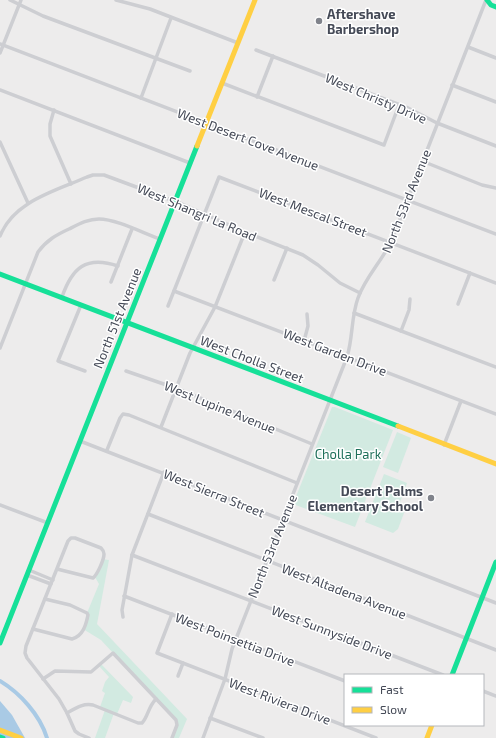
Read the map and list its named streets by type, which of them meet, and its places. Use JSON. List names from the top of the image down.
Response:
{
  "streets": {
    "main road": ["North 51st Avenue", "West Cholla Street"],
    "street": [
      "West Christy Drive",
      "West Desert Cove Avenue",
      "North 53rd Avenue",
      "West Shangri La Road",
      "West Mescal Street",
      "West Garden Drive",
      "West Lupine Avenue",
      "West Sierra Street",
      "West Altadena Avenue",
      "West Sunnyside Drive",
      "West Poinsettia Drive",
      "West Riviera Drive"
    ]
  },
  "crossings": [
    ["West Christy Drive", "North 53rd Avenue"],
    ["West Desert Cove Avenue", "North 53rd Avenue"],
    ["West Desert Cove Avenue", "North 51st Avenue"],
    ["North 53rd Avenue", "West Shangri La Road"],
    ["North 53rd Avenue", "West Mescal Street"],
    ["North 53rd Avenue", "West Garden Drive"],
    ["North 53rd Avenue", "West Cholla Street"],
    ["North 53rd Avenue", "West Lupine Avenue"],
    ["North 53rd Avenue", "West Sierra Street"],
    ["North 53rd Avenue", "West Altadena Avenue"],
    ["North 53rd Avenue", "West Sunnyside Drive"],
    ["North 53rd Avenue", "West Poinsettia Drive"],
    ["North 53rd Avenue", "West Riviera Drive"],
    ["West Shangri La Road", "West Mescal Street"],
    ["West Shangri La Road", "North 51st Avenue"],
    ["North 51st Avenue", "West Cholla Street"],
    ["North 51st Avenue", "West Sierra Street"],
    ["West Poinsettia Drive", "West Riviera Drive"]
  ],
  "parks": ["Cholla Park"],
  "places": ["Aftershave Barbershop", "Desert Palms Elementary School"],
  "legend": ["Fast", "Slow"]
}
